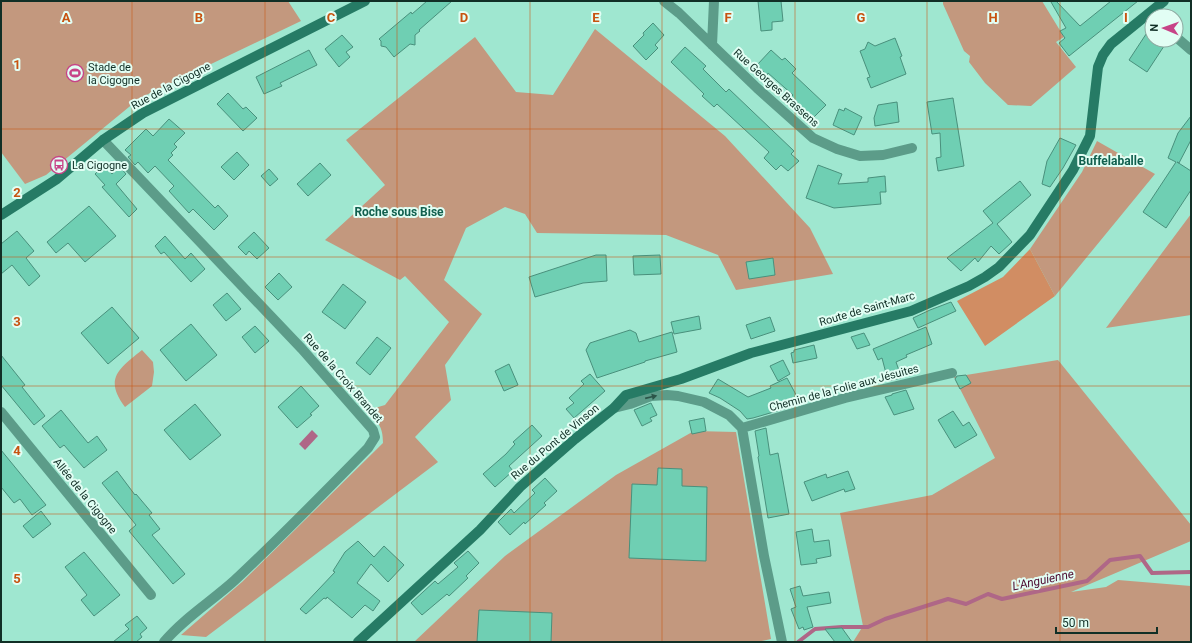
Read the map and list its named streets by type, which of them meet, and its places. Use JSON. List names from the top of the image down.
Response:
{
  "streets": {
    "street": [
      "Rue de la Cigogne",
      "Rue Georges Brassens",
      "Route de Saint-Marc",
      "Rue de la Croix Brandet",
      "Chemin de la Folie aux Jésuites",
      "Rue du Pont de Vinson",
      "Allée de la Cigogne"
    ]
  },
  "crossings": [
    ["Rue de la Cigogne", "Rue de la Croix Brandet"],
    ["Route de Saint-Marc", "Rue du Pont de Vinson"],
    ["Chemin de la Folie aux Jésuites", "Rue du Pont de Vinson"]
  ],
  "districts": ["Buffelaballe", "Roche sous Bise"],
  "water": ["L'Anguienne"],
  "places": {
    "sports": ["Stade de la Cigogne"],
    "bus stop": ["La Cigogne"]
  },
  "scale_bar": "50 m",
  "north": "left",
  "grid": {
    "columns": [
      "A",
      "B",
      "C",
      "D",
      "E",
      "F",
      "G",
      "H",
      "I"
    ],
    "rows": [
      "1",
      "2",
      "3",
      "4",
      "5"
    ]
  }
}
